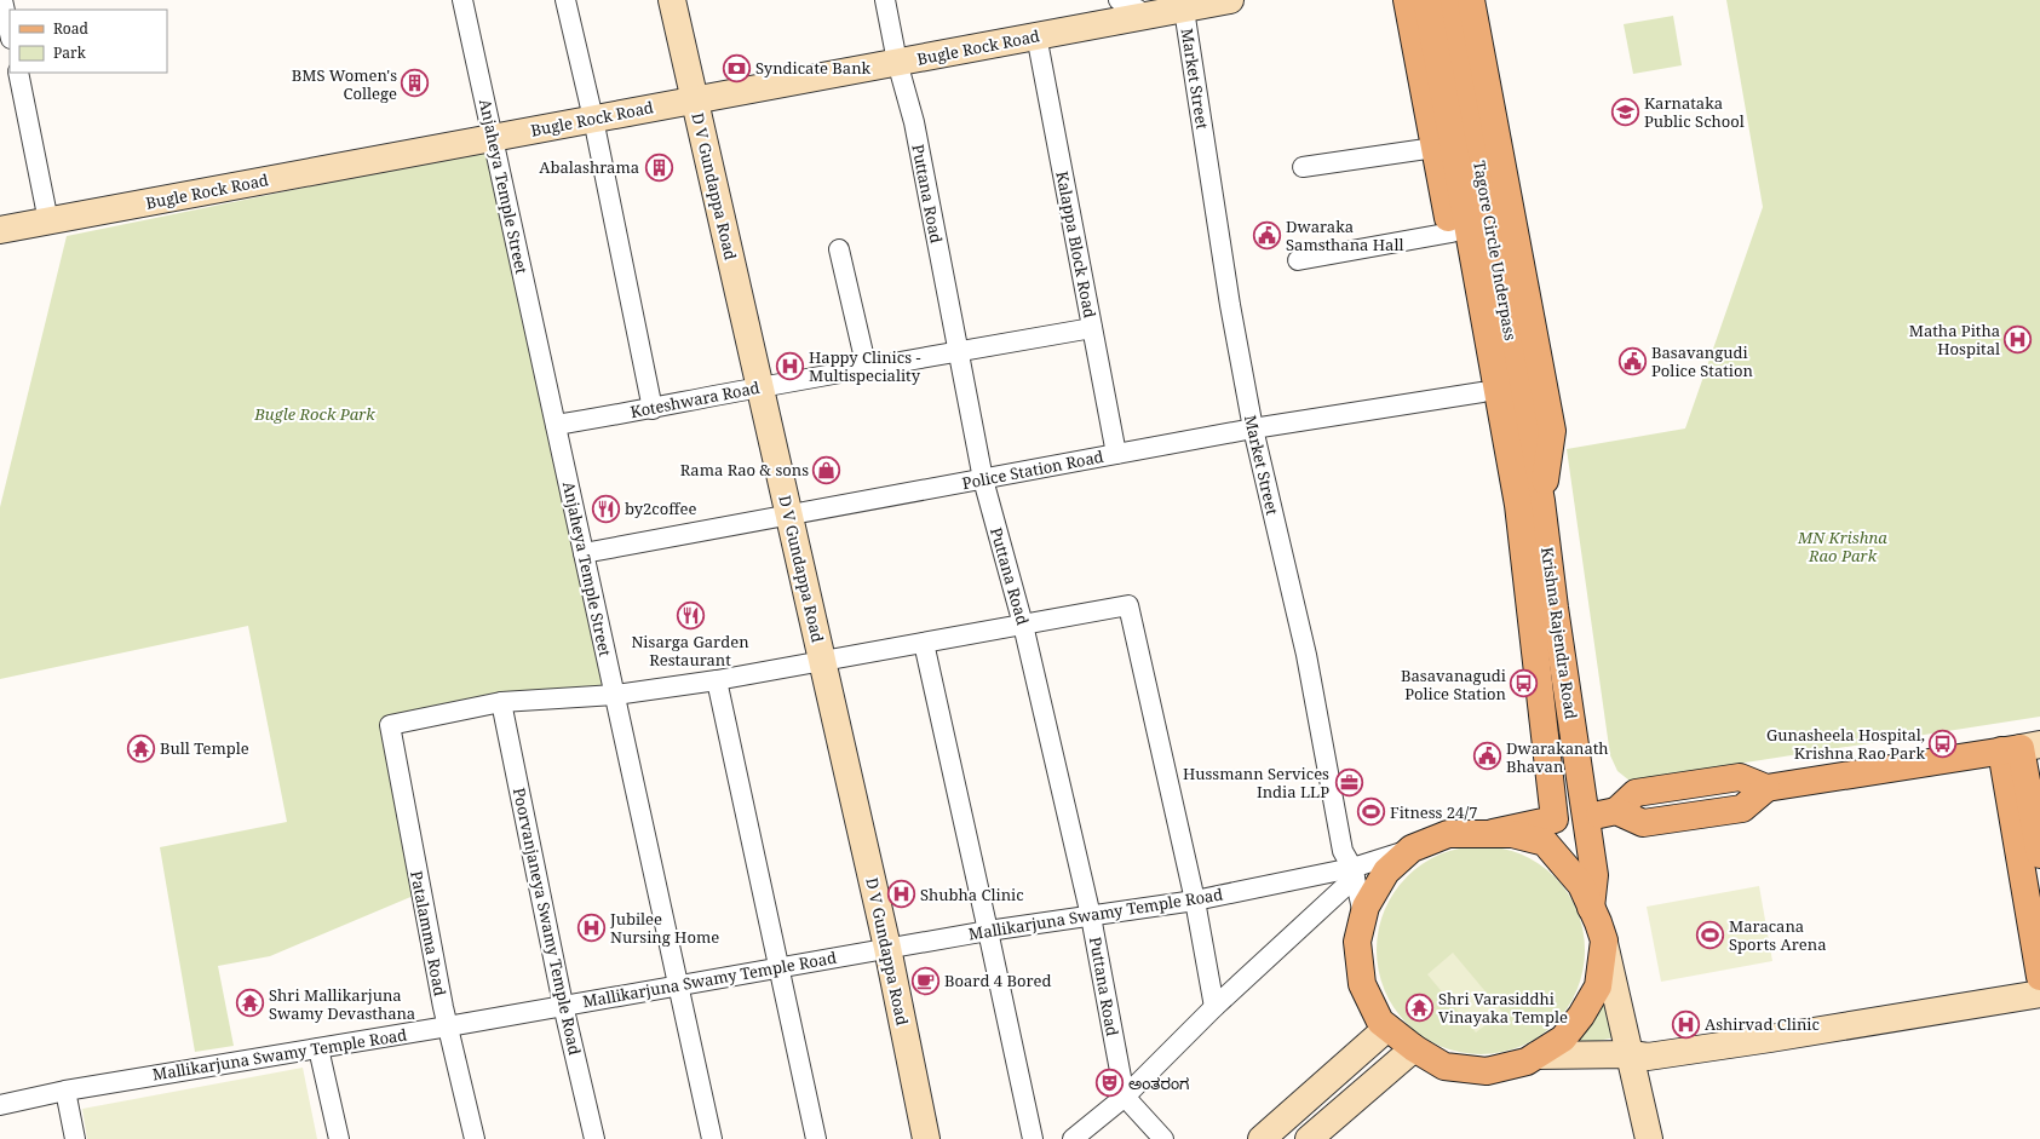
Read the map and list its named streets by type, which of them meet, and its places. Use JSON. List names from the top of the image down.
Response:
{
  "streets": {
    "main road": ["Tagore Circle Underpass", "Krishna Rajendra Road"],
    "street": [
      "Bugle Rock Road",
      "Market Street",
      "Anjaheya Temple Street",
      "D V Gundappa Road",
      "Puttana Road",
      "Kalappa Block Road",
      "Koteshwara Road",
      "Police Station Road",
      "Mallikarjuna Swamy Temple Road",
      "Poorvanjaneya Swamy Temple Road",
      "Patalamma Road"
    ]
  },
  "crossings": [
    ["Bugle Rock Road", "Market Street"],
    ["Bugle Rock Road", "Anjaheya Temple Street"],
    ["Bugle Rock Road", "D V Gundappa Road"],
    ["Bugle Rock Road", "Puttana Road"],
    ["Bugle Rock Road", "Kalappa Block Road"],
    ["Market Street", "Police Station Road"],
    ["Market Street", "Mallikarjuna Swamy Temple Road"],
    ["Anjaheya Temple Street", "Koteshwara Road"],
    ["Anjaheya Temple Street", "Police Station Road"],
    ["Anjaheya Temple Street", "Mallikarjuna Swamy Temple Road"],
    ["D V Gundappa Road", "Koteshwara Road"],
    ["D V Gundappa Road", "Police Station Road"],
    ["D V Gundappa Road", "Mallikarjuna Swamy Temple Road"],
    ["Puttana Road", "Koteshwara Road"],
    ["Puttana Road", "Police Station Road"],
    ["Puttana Road", "Mallikarjuna Swamy Temple Road"],
    ["Kalappa Block Road", "Koteshwara Road"],
    ["Kalappa Block Road", "Police Station Road"],
    ["Tagore Circle Underpass", "Krishna Rajendra Road"],
    ["Mallikarjuna Swamy Temple Road", "Poorvanjaneya Swamy Temple Road"],
    ["Mallikarjuna Swamy Temple Road", "Patalamma Road"],
    ["Poorvanjaneya Swamy Temple Road", "Patalamma Road"]
  ],
  "parks": ["Bugle Rock Park", "MN Krishna Rao Park"],
  "places": {
    "bank": ["Syndicate Bank"],
    "building": ["BMS Women's College", "Abalashrama"],
    "school or university": ["Karnataka Public School"],
    "public building": ["Dwaraka Samsthana Hall", "Basavangudi Police Station", "Dwarakanath Bhavan"],
    "hospital": [
      "Matha Pitha Hospital",
      "Happy Clinics - Multispeciality",
      "Shubha Clinic",
      "Jubilee Nursing Home",
      "Ashirvad Clinic"
    ],
    "shop": ["Rama Rao & sons"],
    "restaurant": ["by2coffee", "Nisarga Garden Restaurant"],
    "bus stop": ["Basavanagudi Police Station", "Gunasheela Hospital, Krishna Rao Park"],
    "temple": ["Bull Temple", "Shri Mallikarjuna Swamy Devasthana", "Shri Varasiddhi Vinayaka Temple"],
    "office": ["Hussmann Services India LLP"],
    "sports": ["Fitness 24/7", "Maracana Sports Arena"],
    "cafe": ["Board 4 Bored"],
    "theatre": ["ಅಂತರಂಗ"]
  },
  "legend": ["Road", "Park"]
}
